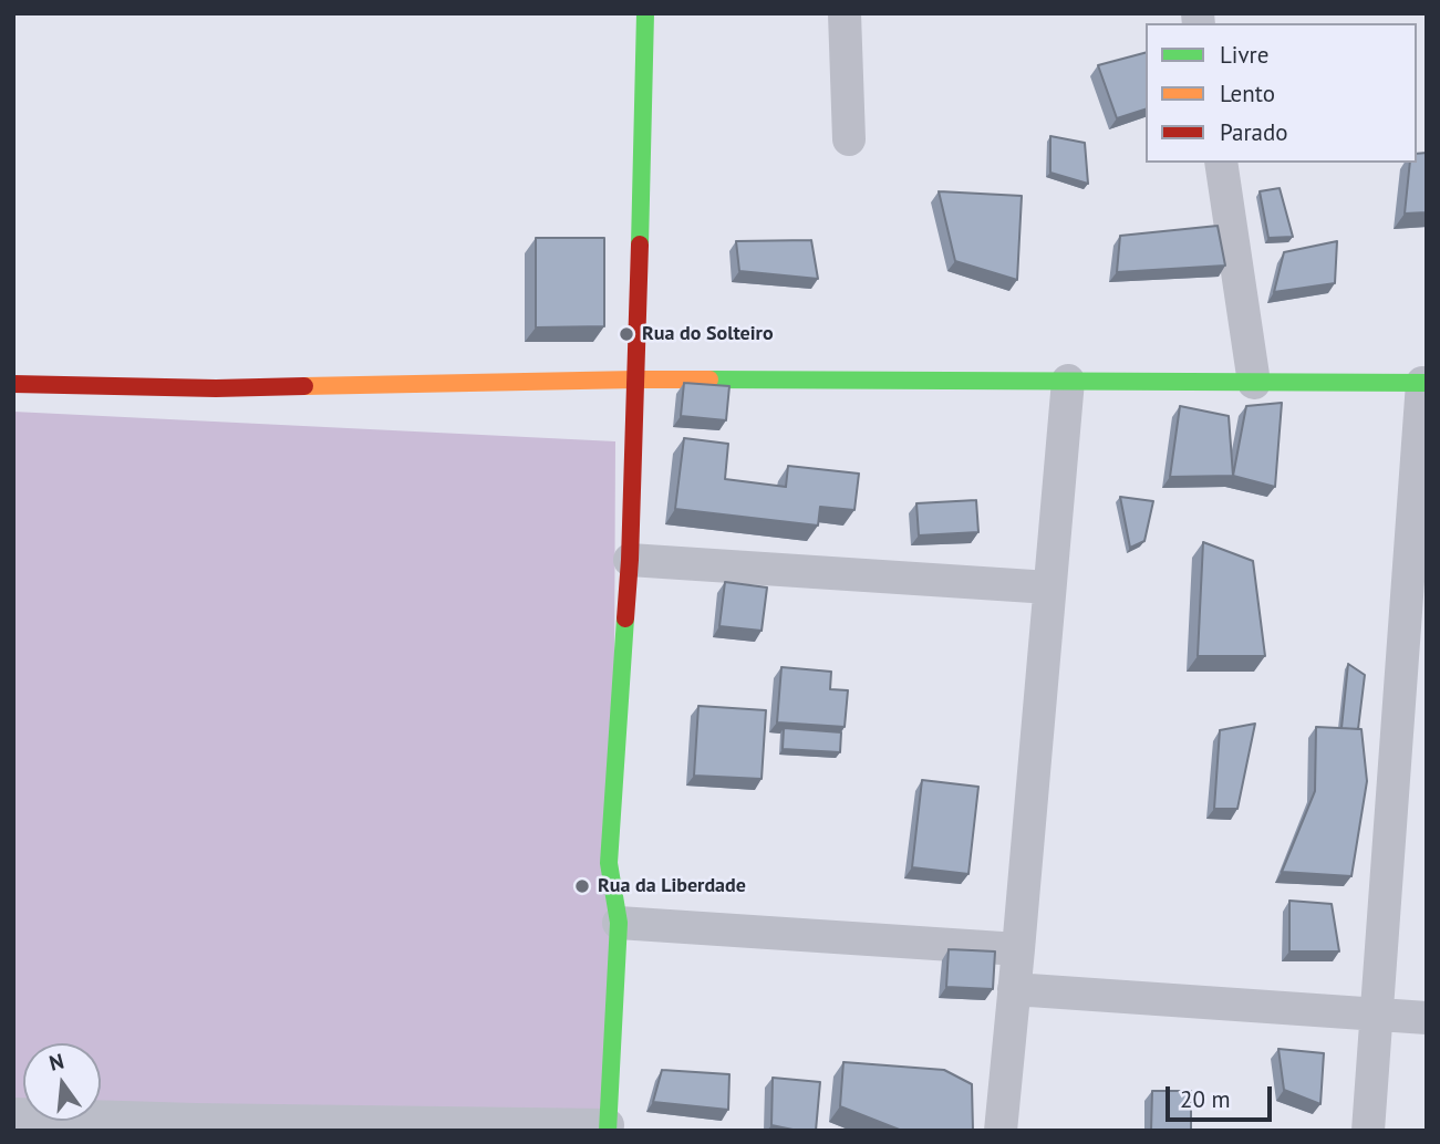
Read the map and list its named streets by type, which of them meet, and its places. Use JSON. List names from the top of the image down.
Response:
{
  "places": ["Rua do Solteiro", "Rua da Liberdade"],
  "legend": ["Livre", "Lento", "Parado"],
  "scale_bar": "20 m",
  "north": "top"
}
